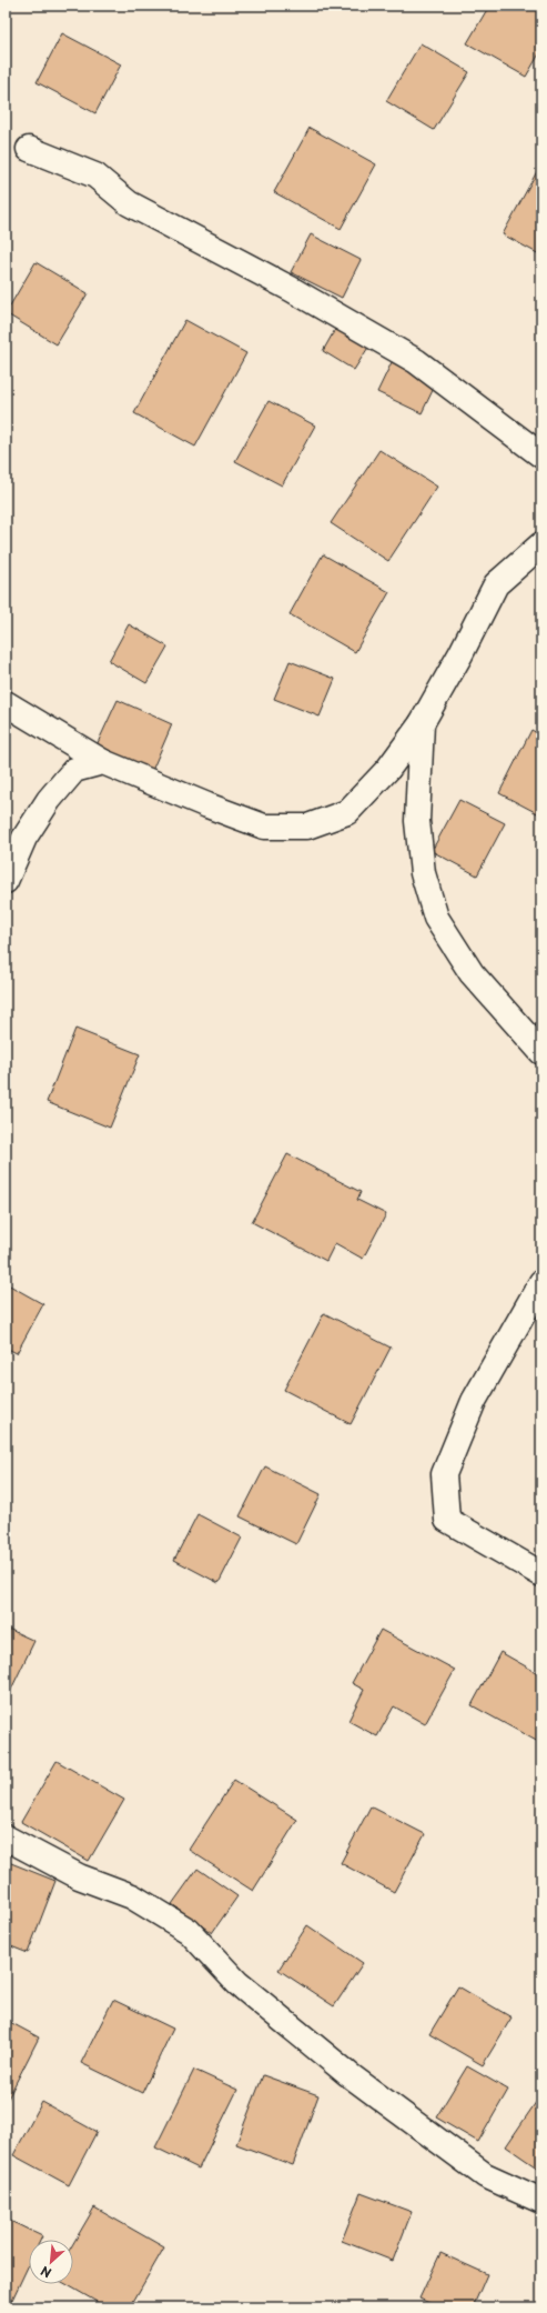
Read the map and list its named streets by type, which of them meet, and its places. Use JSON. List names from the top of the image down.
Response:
{
  "north": "bottom left"
}
